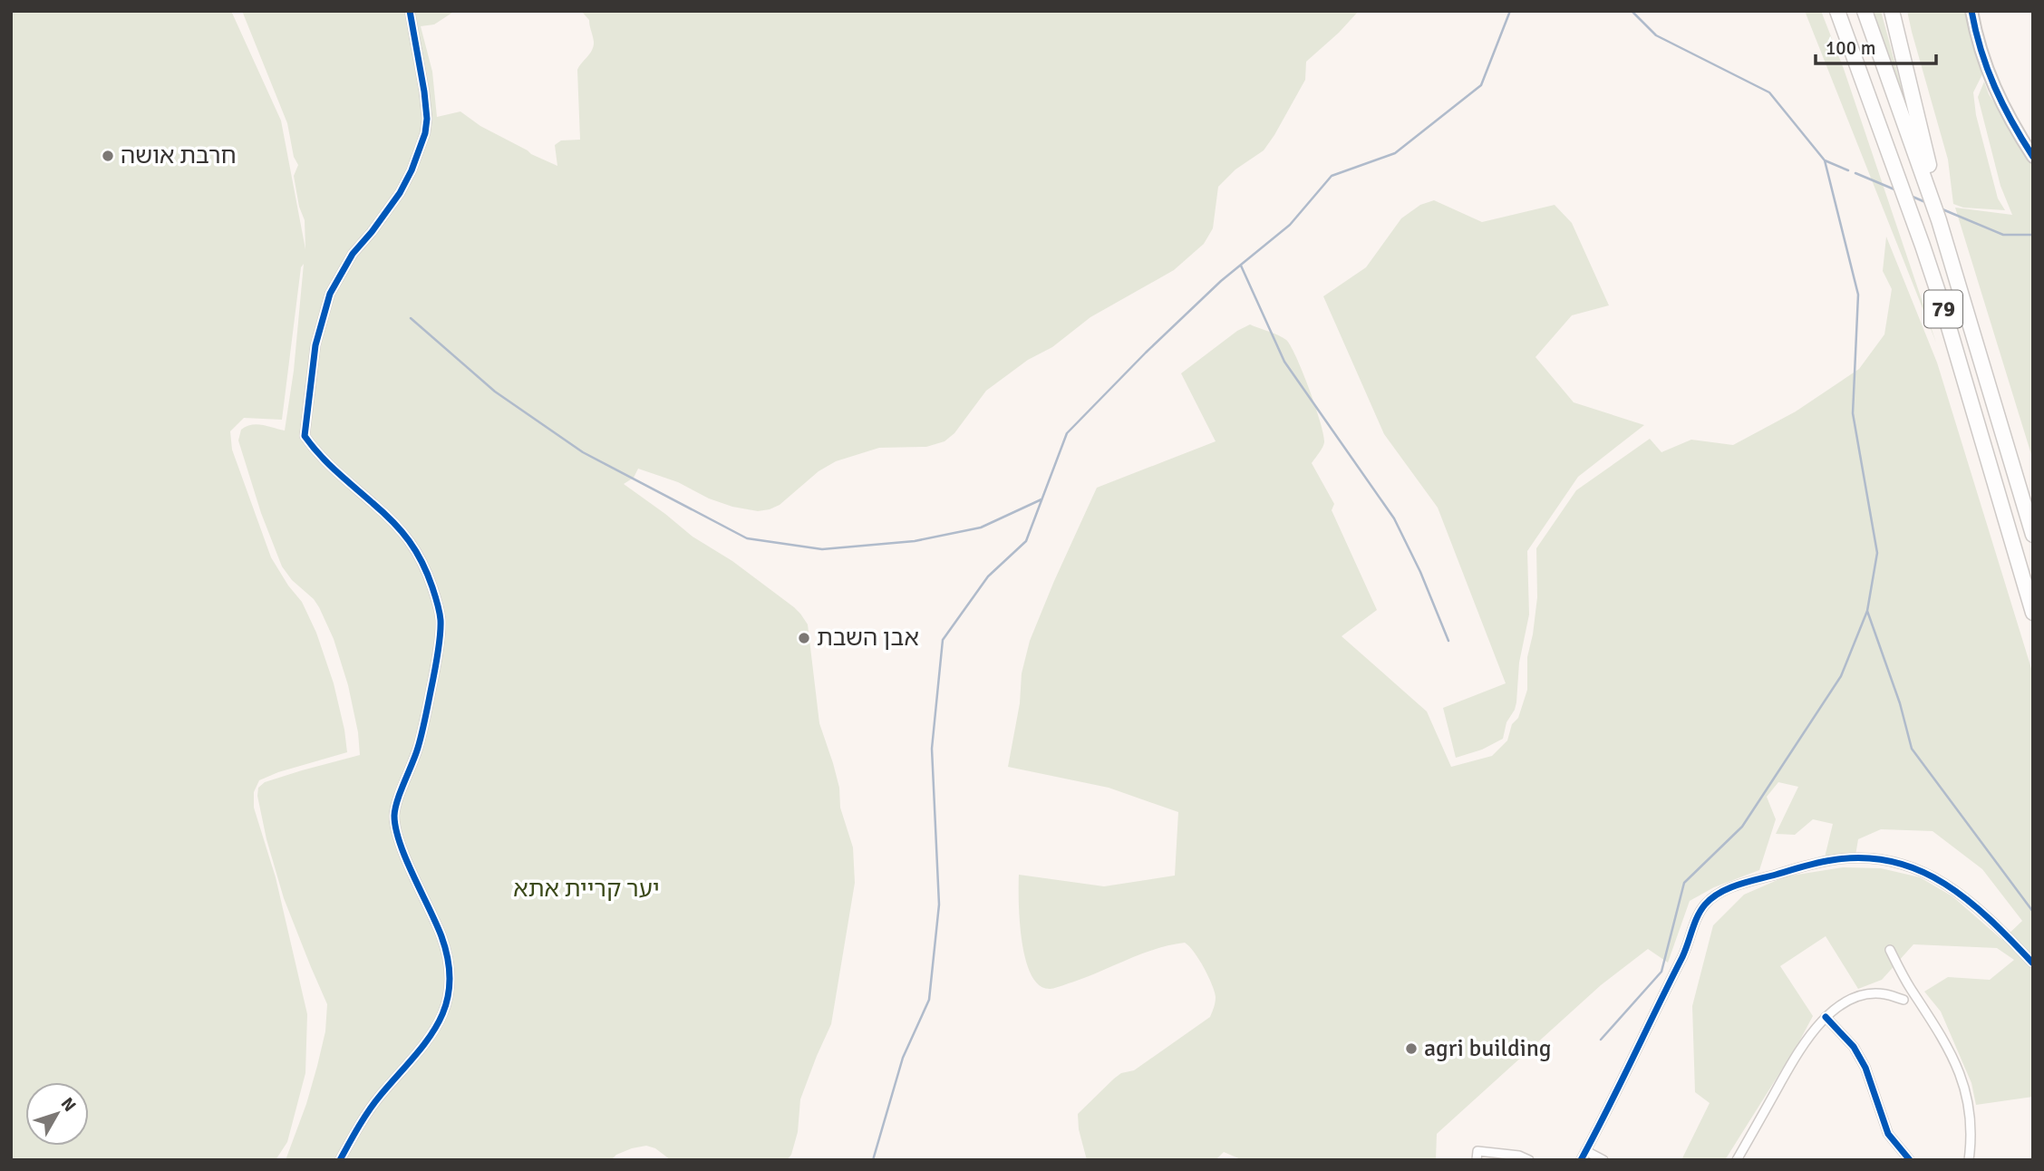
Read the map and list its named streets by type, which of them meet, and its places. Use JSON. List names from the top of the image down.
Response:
{
  "streets": {
    "highway": ["79"]
  },
  "parks": ["יער קריית אתא"],
  "places": ["חרבת אושה", "אבן השבת", "agri building"],
  "scale_bar": "100 m",
  "north": "top right"
}
